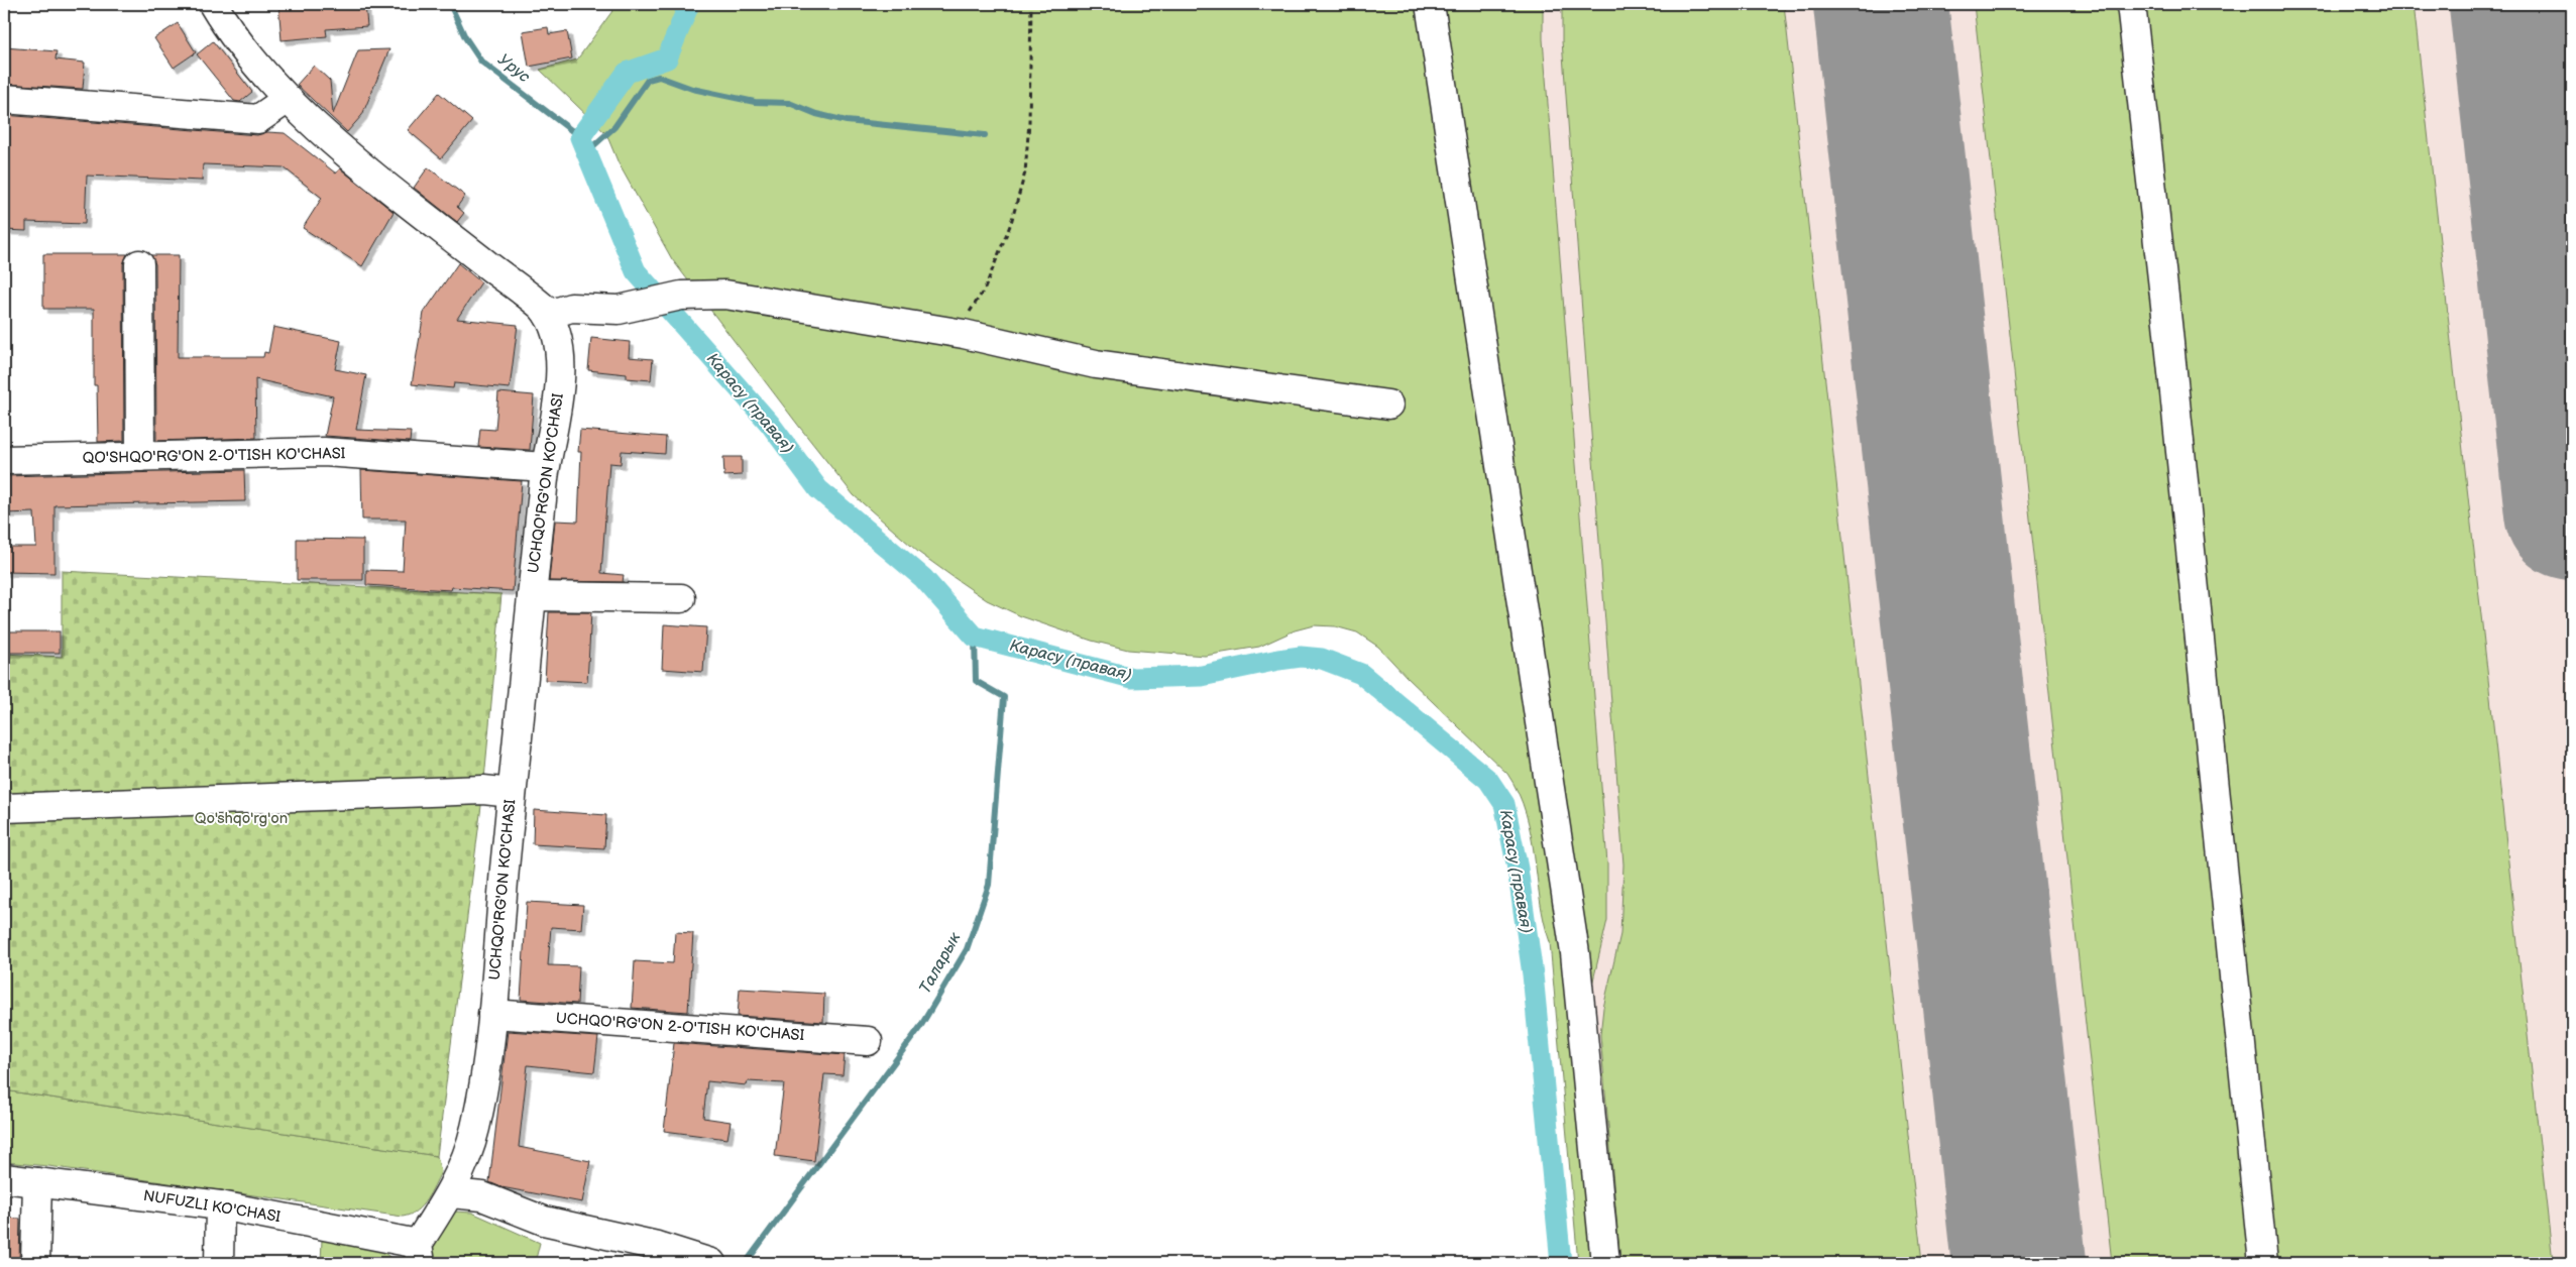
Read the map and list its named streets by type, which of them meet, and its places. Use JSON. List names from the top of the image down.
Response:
{
  "streets": {
    "street": [
      "QO'SHQO'RG'ON 2-O'TISH KO'CHASI",
      "UCHQO'RG'ON KO'CHASI",
      "UCHQO'RG'ON 2-O'TISH KO'CHASI",
      "NUFUZLI KO'CHASI"
    ]
  },
  "crossings": [
    ["QO'SHQO'RG'ON 2-O'TISH KO'CHASI", "UCHQO'RG'ON KO'CHASI"],
    ["UCHQO'RG'ON KO'CHASI", "UCHQO'RG'ON 2-O'TISH KO'CHASI"],
    ["UCHQO'RG'ON KO'CHASI", "NUFUZLI KO'CHASI"]
  ],
  "water": ["Урус", "Карасу (правая)", "Таларык"],
  "parks": ["Qo'shqo'rg'on"]
}
